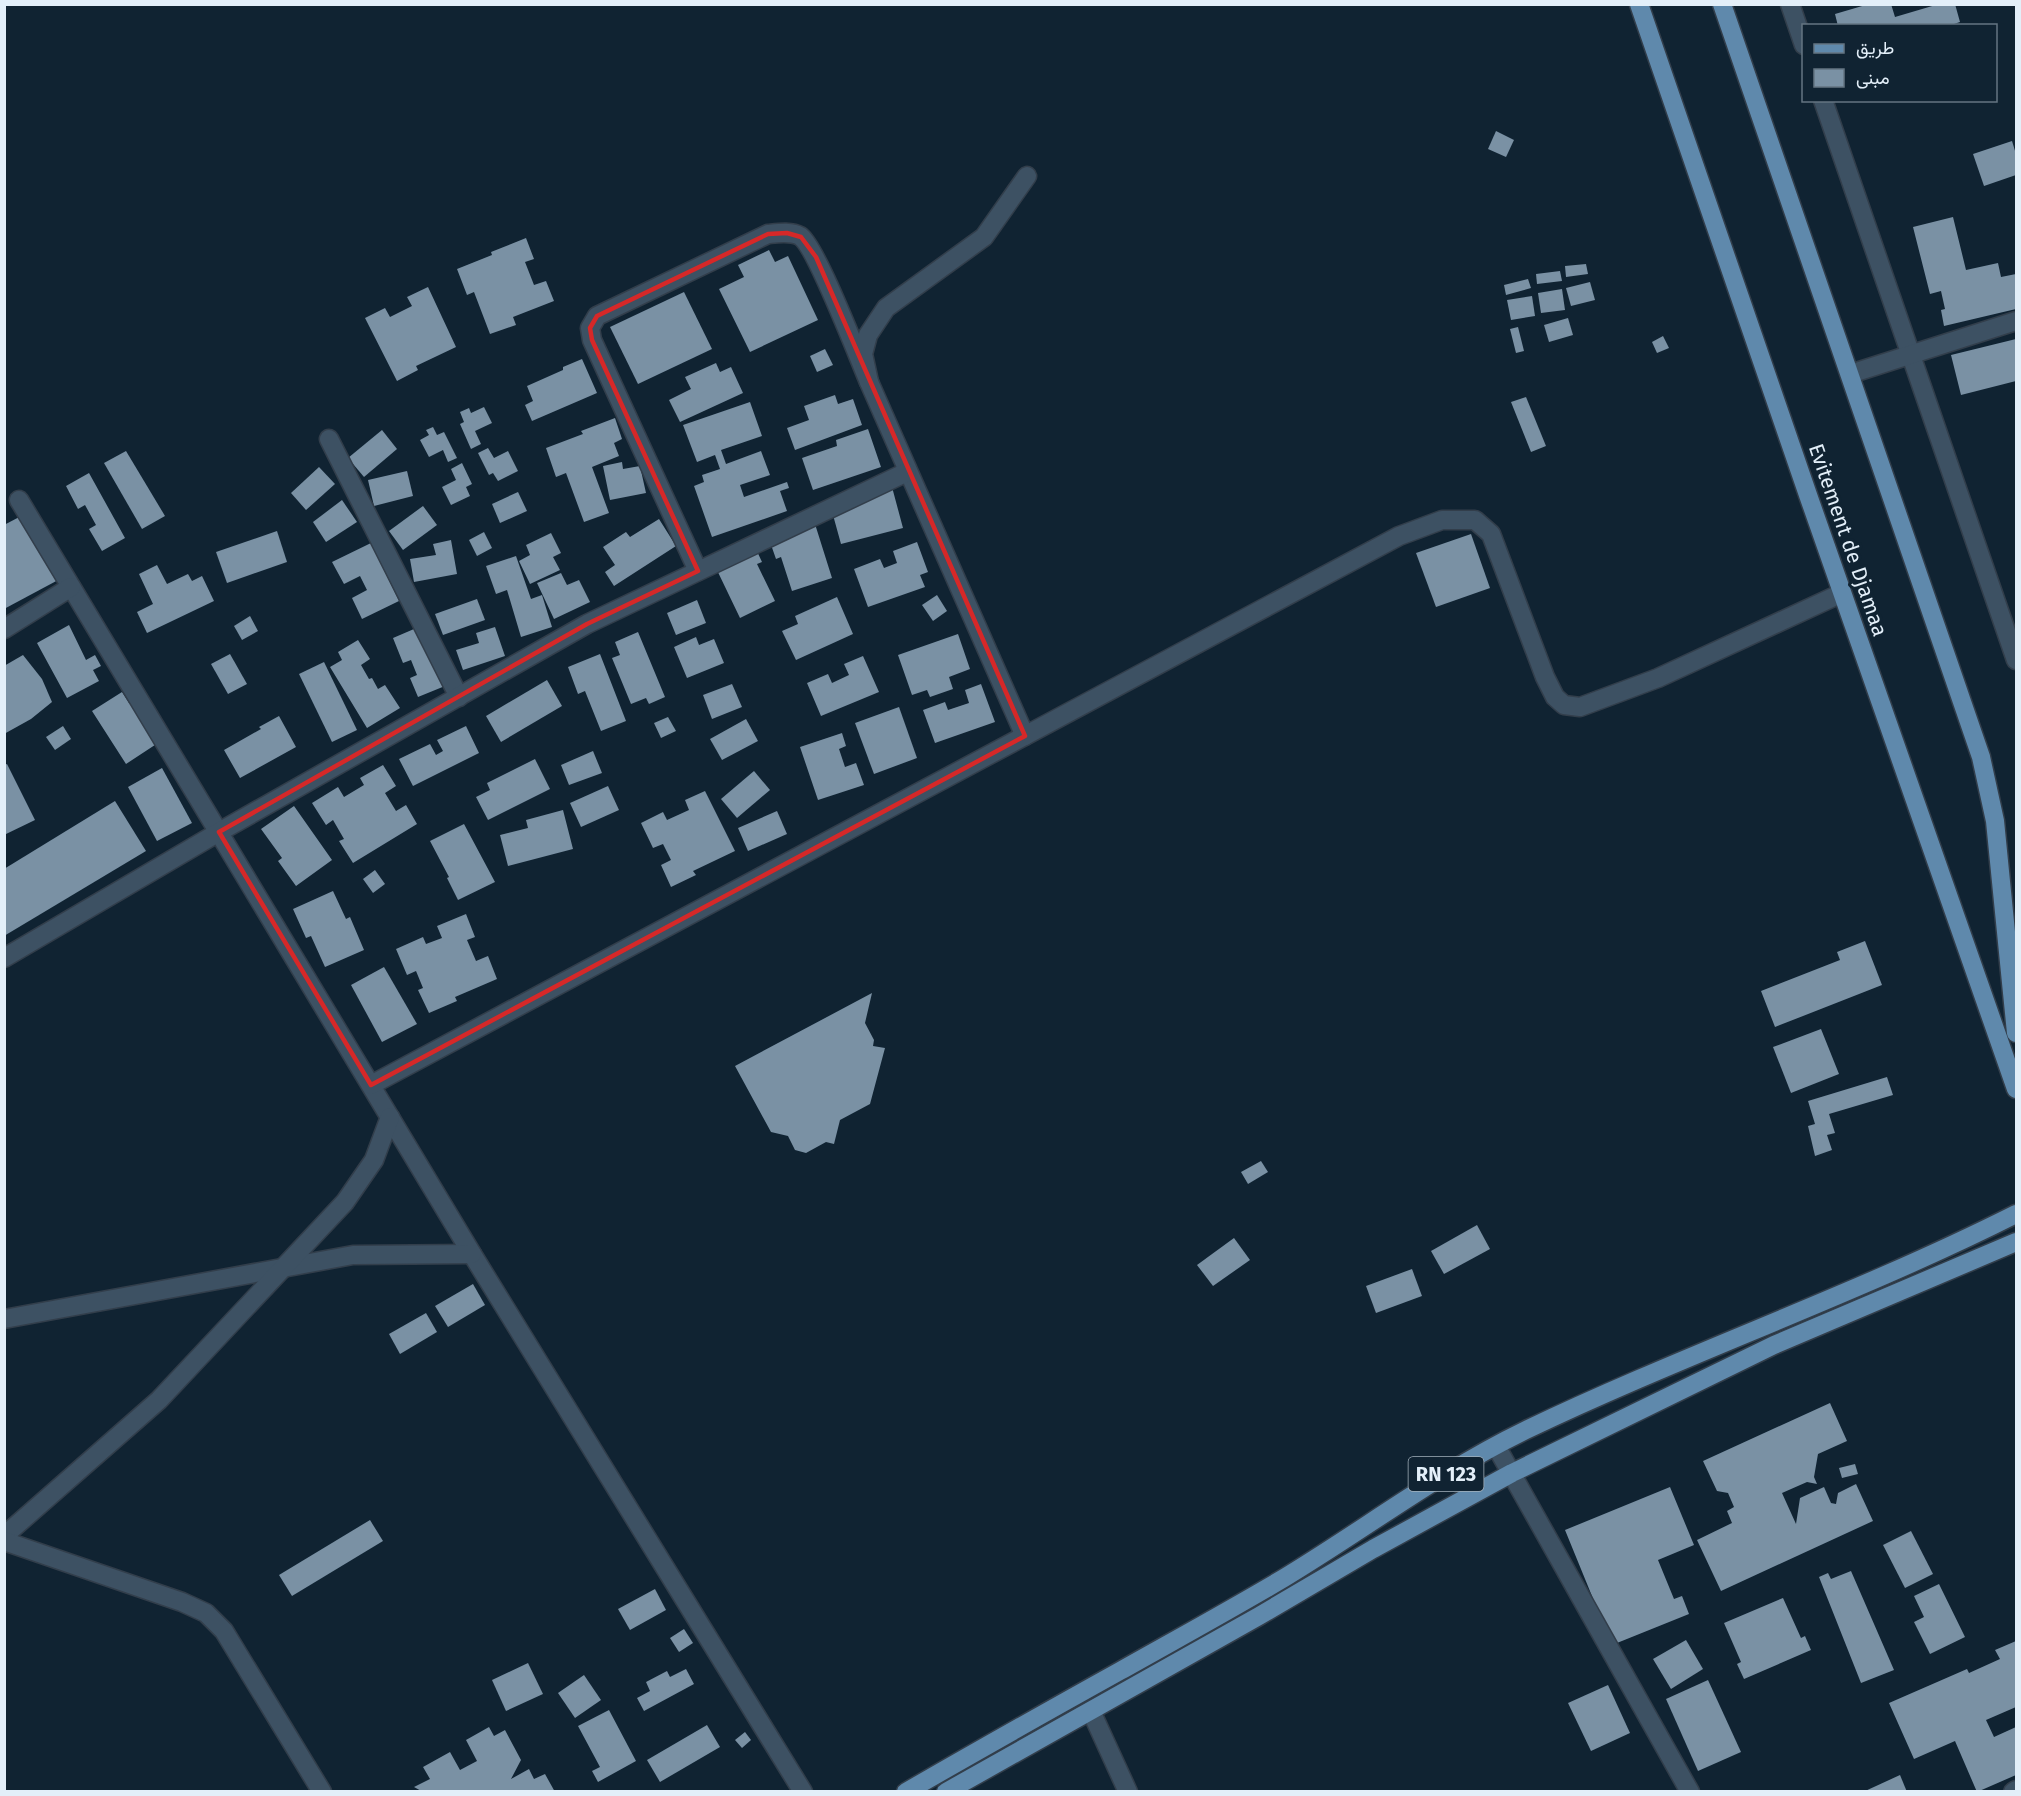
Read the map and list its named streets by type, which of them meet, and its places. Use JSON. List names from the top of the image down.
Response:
{
  "streets": {
    "main road": ["Evitement de Djamaa", "RN 123"]
  },
  "legend": ["طريق", "مبنى"]
}
